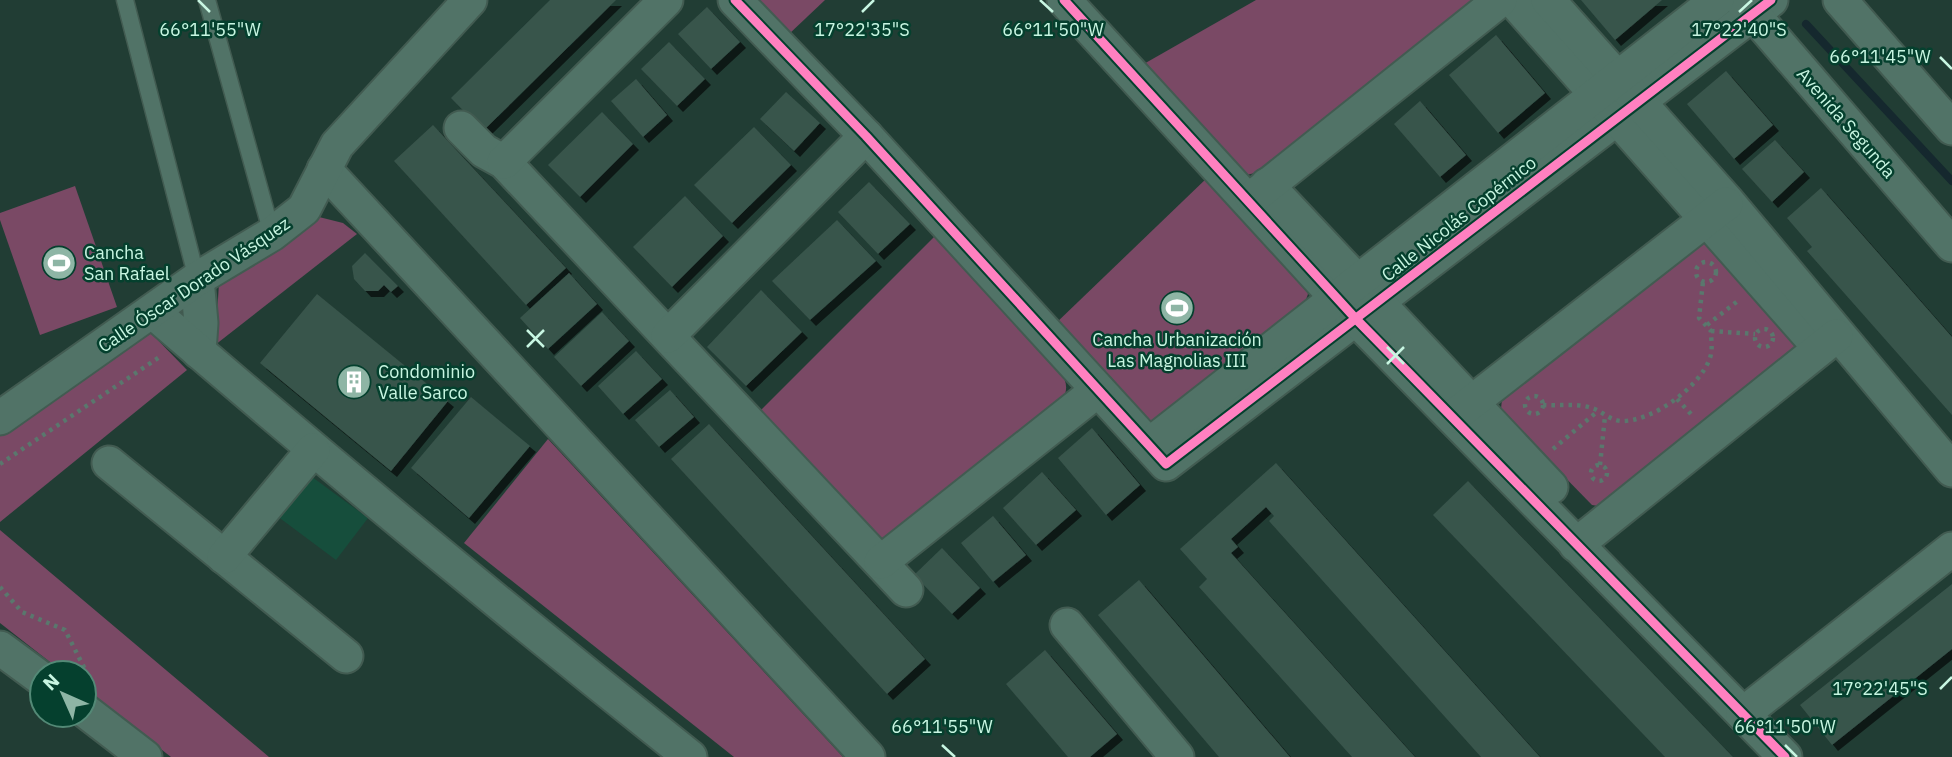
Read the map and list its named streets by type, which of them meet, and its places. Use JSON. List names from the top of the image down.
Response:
{
  "streets": {
    "street": ["Avenida Segunda", "Calle Nicolás Copérnico", "Calle Óscar Dorado Vásquez"]
  },
  "crossings": [
    ["Avenida Segunda", "Calle Nicolás Copérnico"]
  ],
  "places": {
    "sports": ["Cancha San Rafael", "Cancha Urbanización Las Magnolias III"],
    "building": ["Condominio Valle Sarco"]
  },
  "north": "top left",
  "coordinates": [
    "66°11'55\"W",
    "17°22'35\"S",
    "66°11'50\"W",
    "17°22'40\"S",
    "66°11'45\"W",
    "17°22'45\"S"
  ]
}
